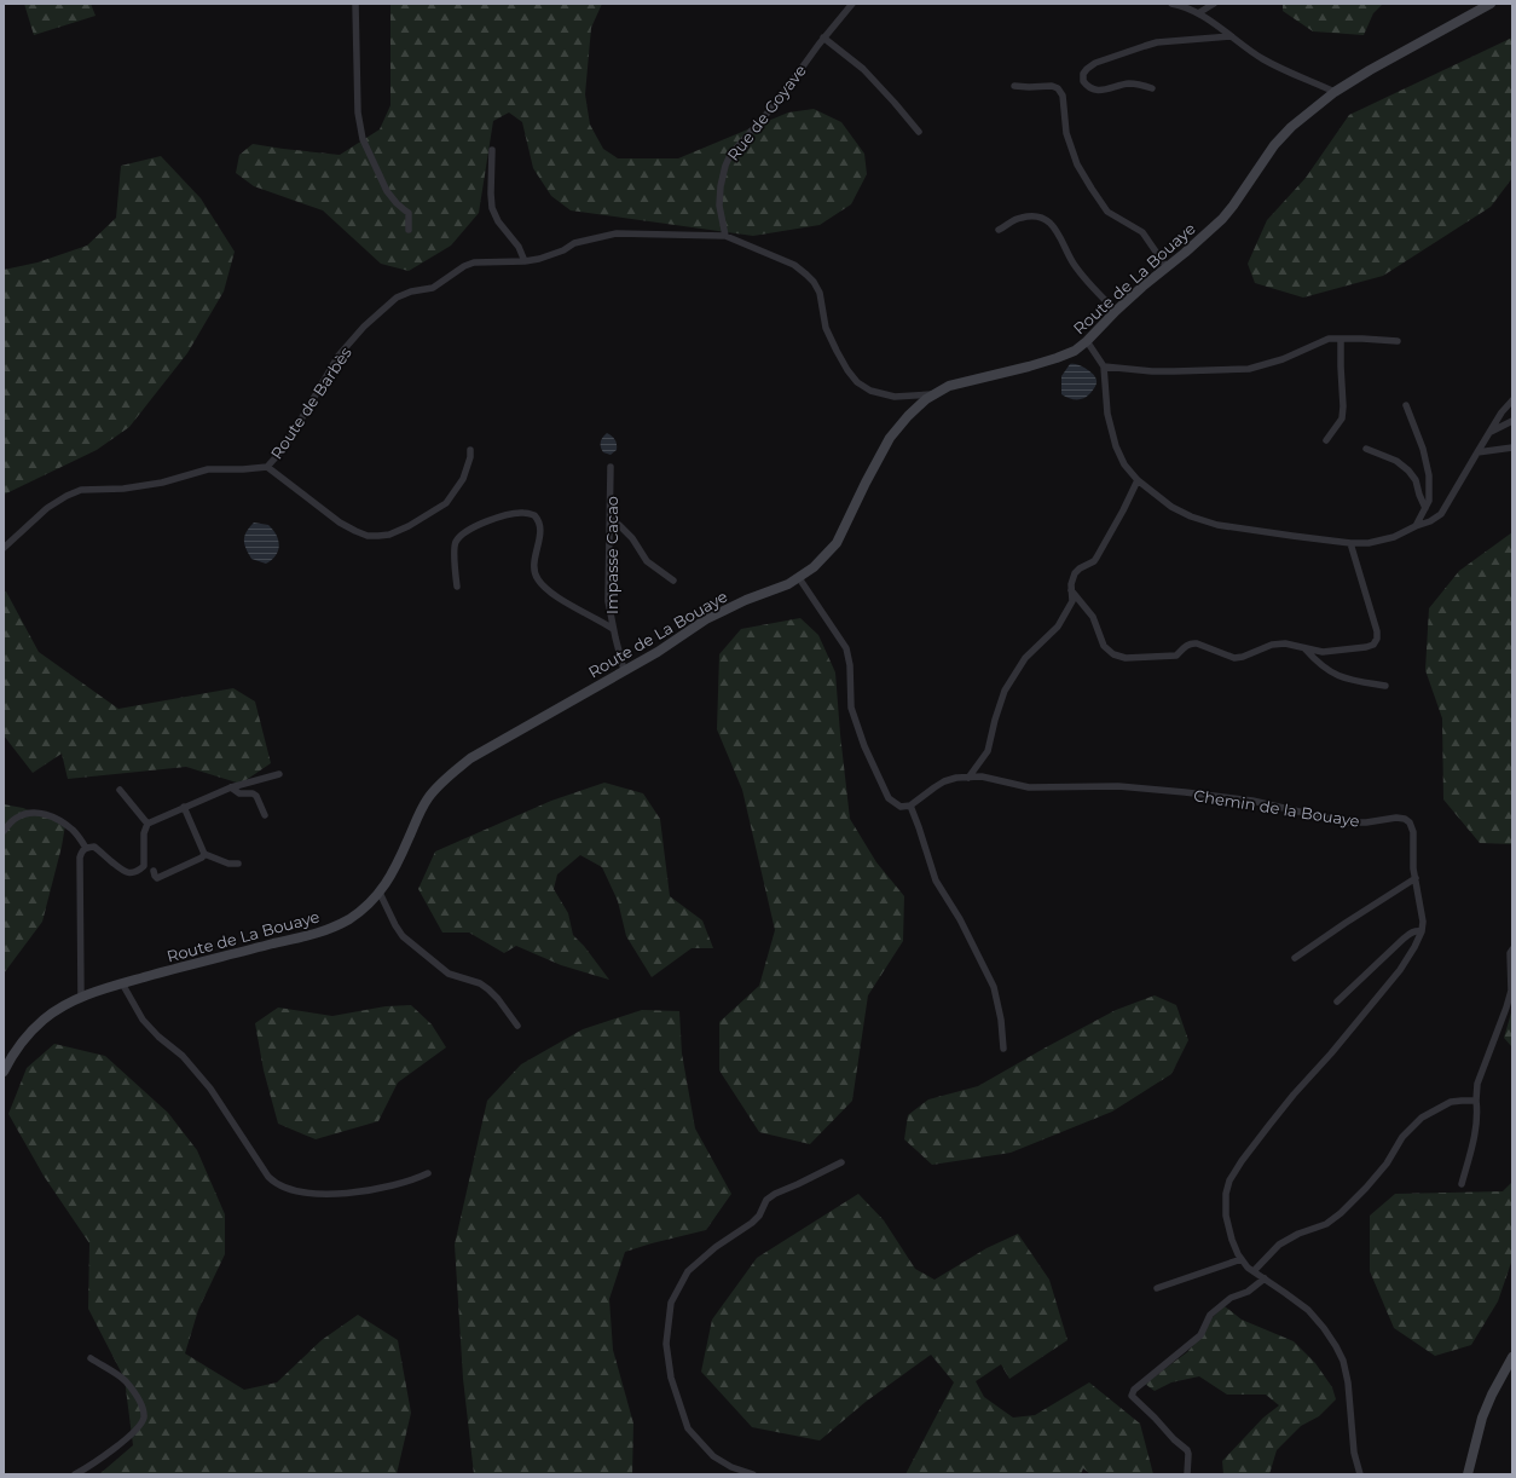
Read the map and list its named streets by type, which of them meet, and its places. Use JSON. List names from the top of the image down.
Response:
{
  "streets": {
    "main road": ["Route de La Bouaye"],
    "street": [
      "Rue de Goyave",
      "Route de Barbès",
      "Impasse Cacao",
      "Chemin de la Bouaye"
    ]
  },
  "crossings": [
    ["Rue de Goyave", "Route de Barbès"],
    ["Route de La Bouaye", "Route de Barbès"],
    ["Route de La Bouaye", "Impasse Cacao"]
  ]
}
